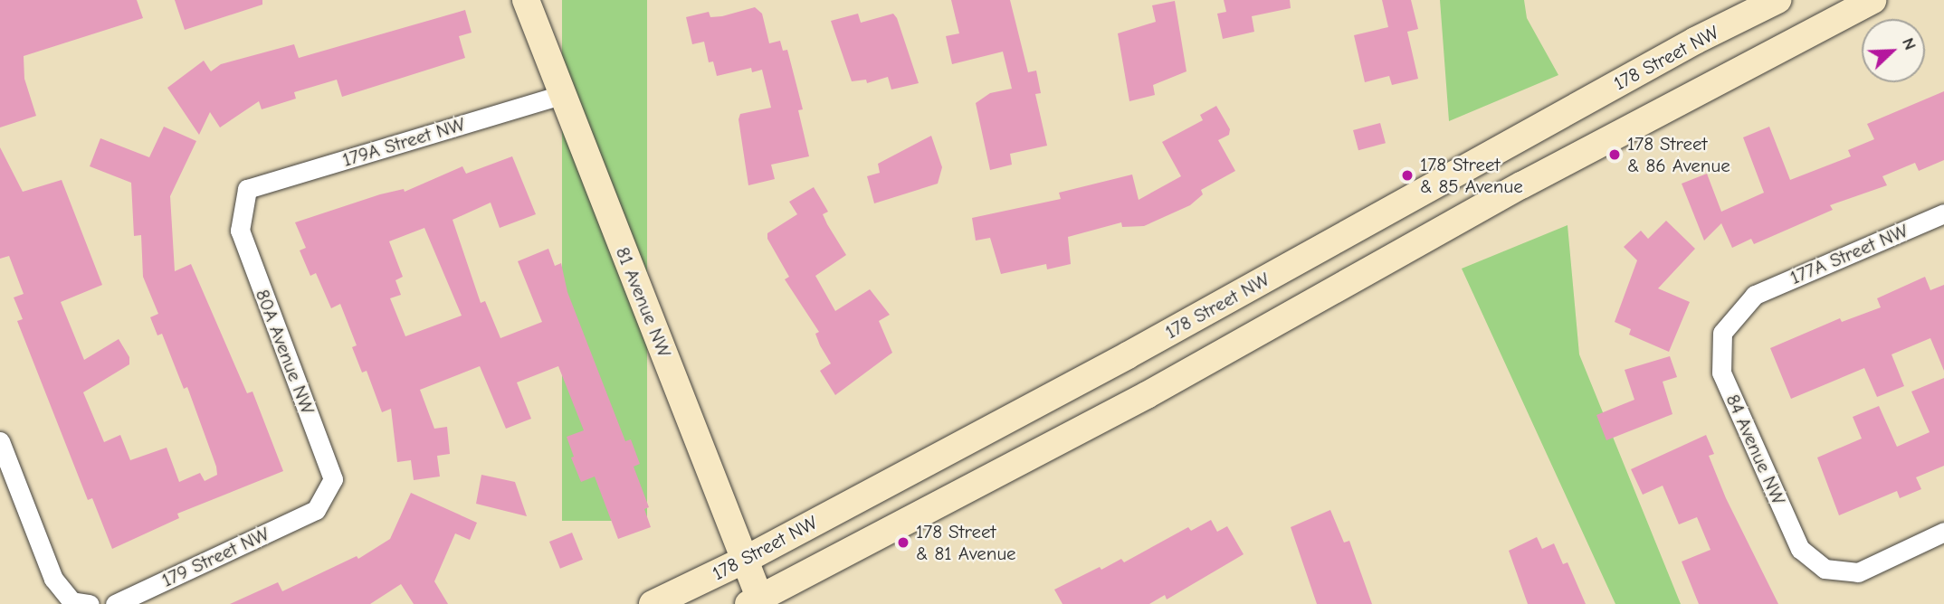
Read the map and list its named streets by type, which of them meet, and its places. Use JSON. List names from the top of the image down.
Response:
{
  "streets": {
    "main road": ["178 Street NW", "81 Avenue NW"],
    "street": [
      "179A Street NW",
      "177A Street NW",
      "80A Avenue NW",
      "84 Avenue NW",
      "179 Street NW"
    ]
  },
  "crossings": [
    ["178 Street NW", "81 Avenue NW"],
    ["179A Street NW", "81 Avenue NW"],
    ["179A Street NW", "80A Avenue NW"],
    ["177A Street NW", "84 Avenue NW"],
    ["80A Avenue NW", "179 Street NW"]
  ],
  "places": ["178 Street & 86 Avenue", "178 Street & 85 Avenue", "178 Street & 81 Avenue"],
  "north": "top right"
}
